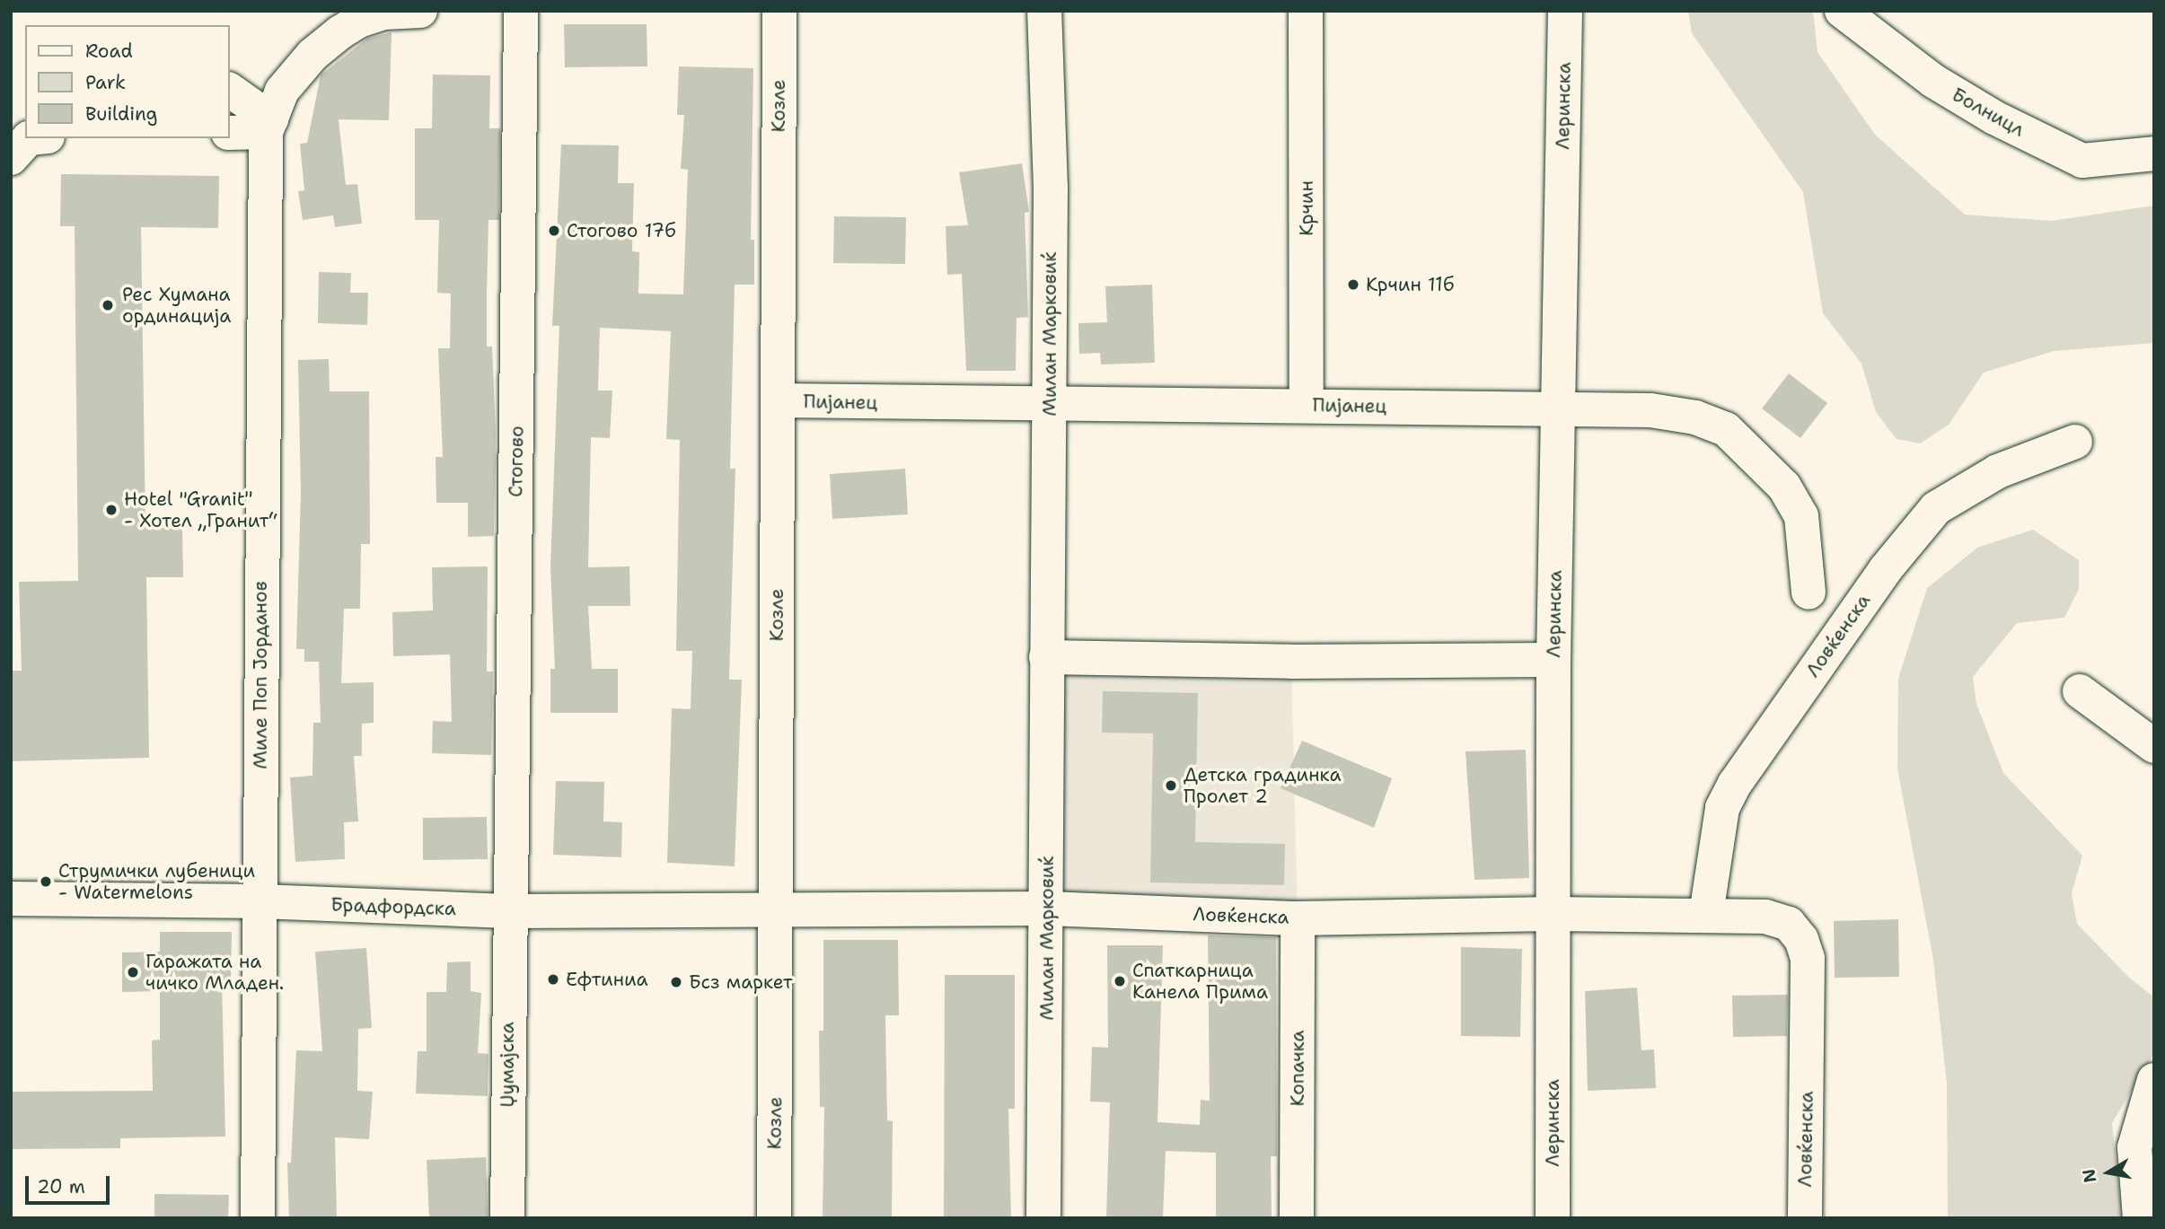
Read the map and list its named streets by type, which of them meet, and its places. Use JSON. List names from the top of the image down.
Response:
{
  "streets": {
    "street": [
      "Козле",
      "Леринска",
      "Болницл",
      "Крчин",
      "Милан Марковиќ",
      "Пијанец",
      "Стогово",
      "Ловќенска",
      "Миле Поп Јорданов",
      "Брадфордска",
      "Џумајска",
      "Копачка"
    ]
  },
  "crossings": [
    ["Козле", "Пијанец"],
    ["Козле", "Ловќенска"],
    ["Козле", "Брадфордска"],
    ["Леринска", "Пијанец"],
    ["Леринска", "Ловќенска"],
    ["Крчин", "Пијанец"],
    ["Милан Марковиќ", "Пијанец"],
    ["Милан Марковиќ", "Ловќенска"],
    ["Стогово", "Брадфордска"],
    ["Стогово", "Џумајска"],
    ["Ловќенска", "Брадфордска"],
    ["Ловќенска", "Копачка"],
    ["Миле Поп Јорданов", "Брадфордска"],
    ["Брадфордска", "Џумајска"]
  ],
  "places": [
    "Стогово 17б",
    "Крчин 11б",
    "Рес Хумана ординација",
    "Hotel \"Granit\" - Хотел „Гранит“",
    "Детска градинка Пролет 2",
    "Струмички лубеници - Watermelons",
    "Гаражата на чичко Младен.",
    "Ефтиниа",
    "Спаткарница Канела Прима",
    "Бсз маркет"
  ],
  "legend": ["Road", "Park", "Building"],
  "scale_bar": "20 m",
  "north": "left"
}
